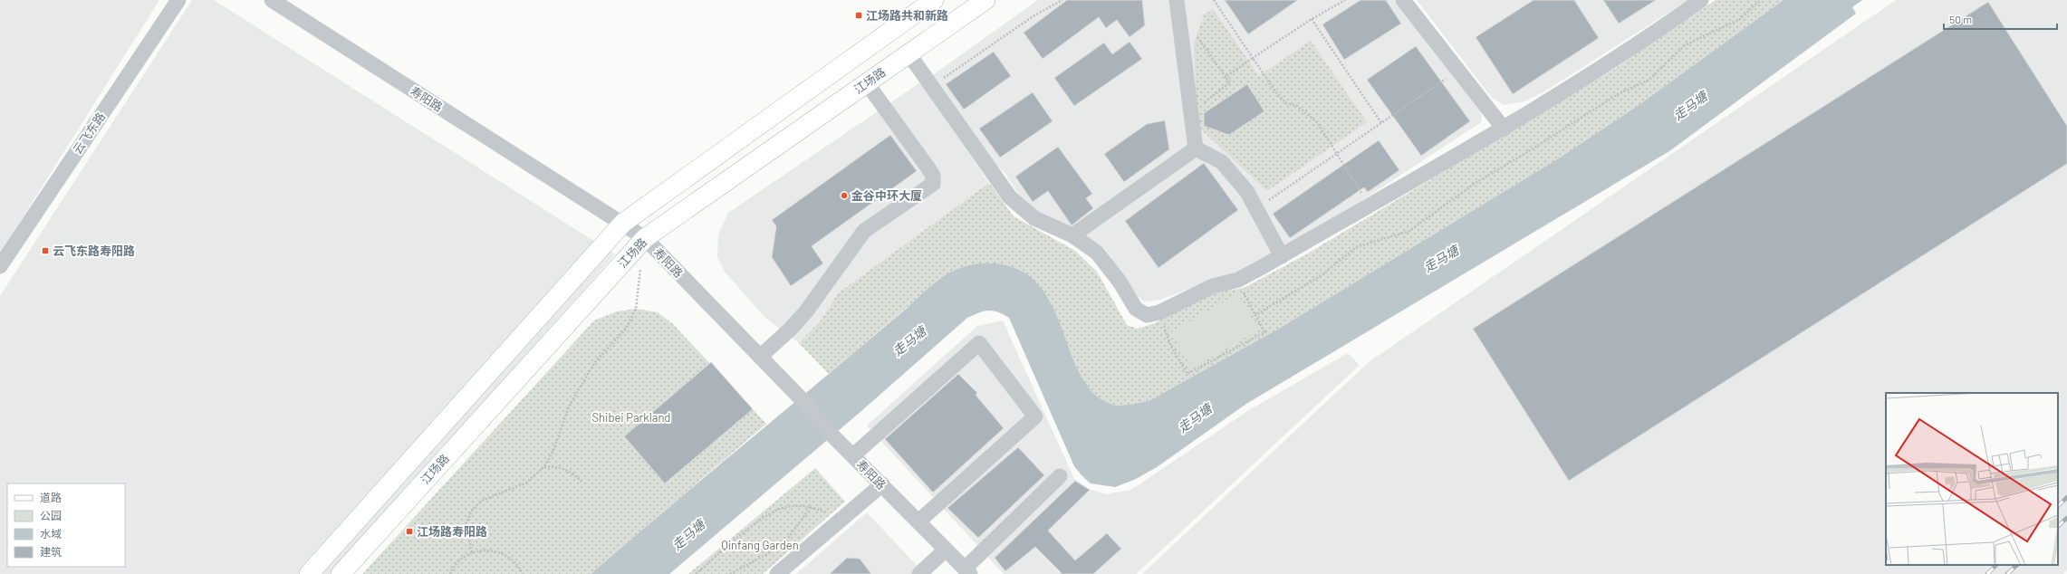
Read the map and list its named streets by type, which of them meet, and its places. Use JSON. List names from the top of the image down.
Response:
{
  "streets": {
    "main road": ["江场路"],
    "street": ["寿阳路", "云飞东路"]
  },
  "crossings": [
    ["江场路", "寿阳路"]
  ],
  "water": ["走马塘"],
  "parks": ["Shibei Parkland", "Qinfang Garden"],
  "places": {
    "transit": ["江场路共和新路", "云飞东路寿阳路", "江场路寿阳路"],
    "other": ["金谷中环大厦"]
  },
  "legend": [
    "道路",
    "公园",
    "水域",
    "建筑"
  ],
  "scale_bar": "50 m"
}
